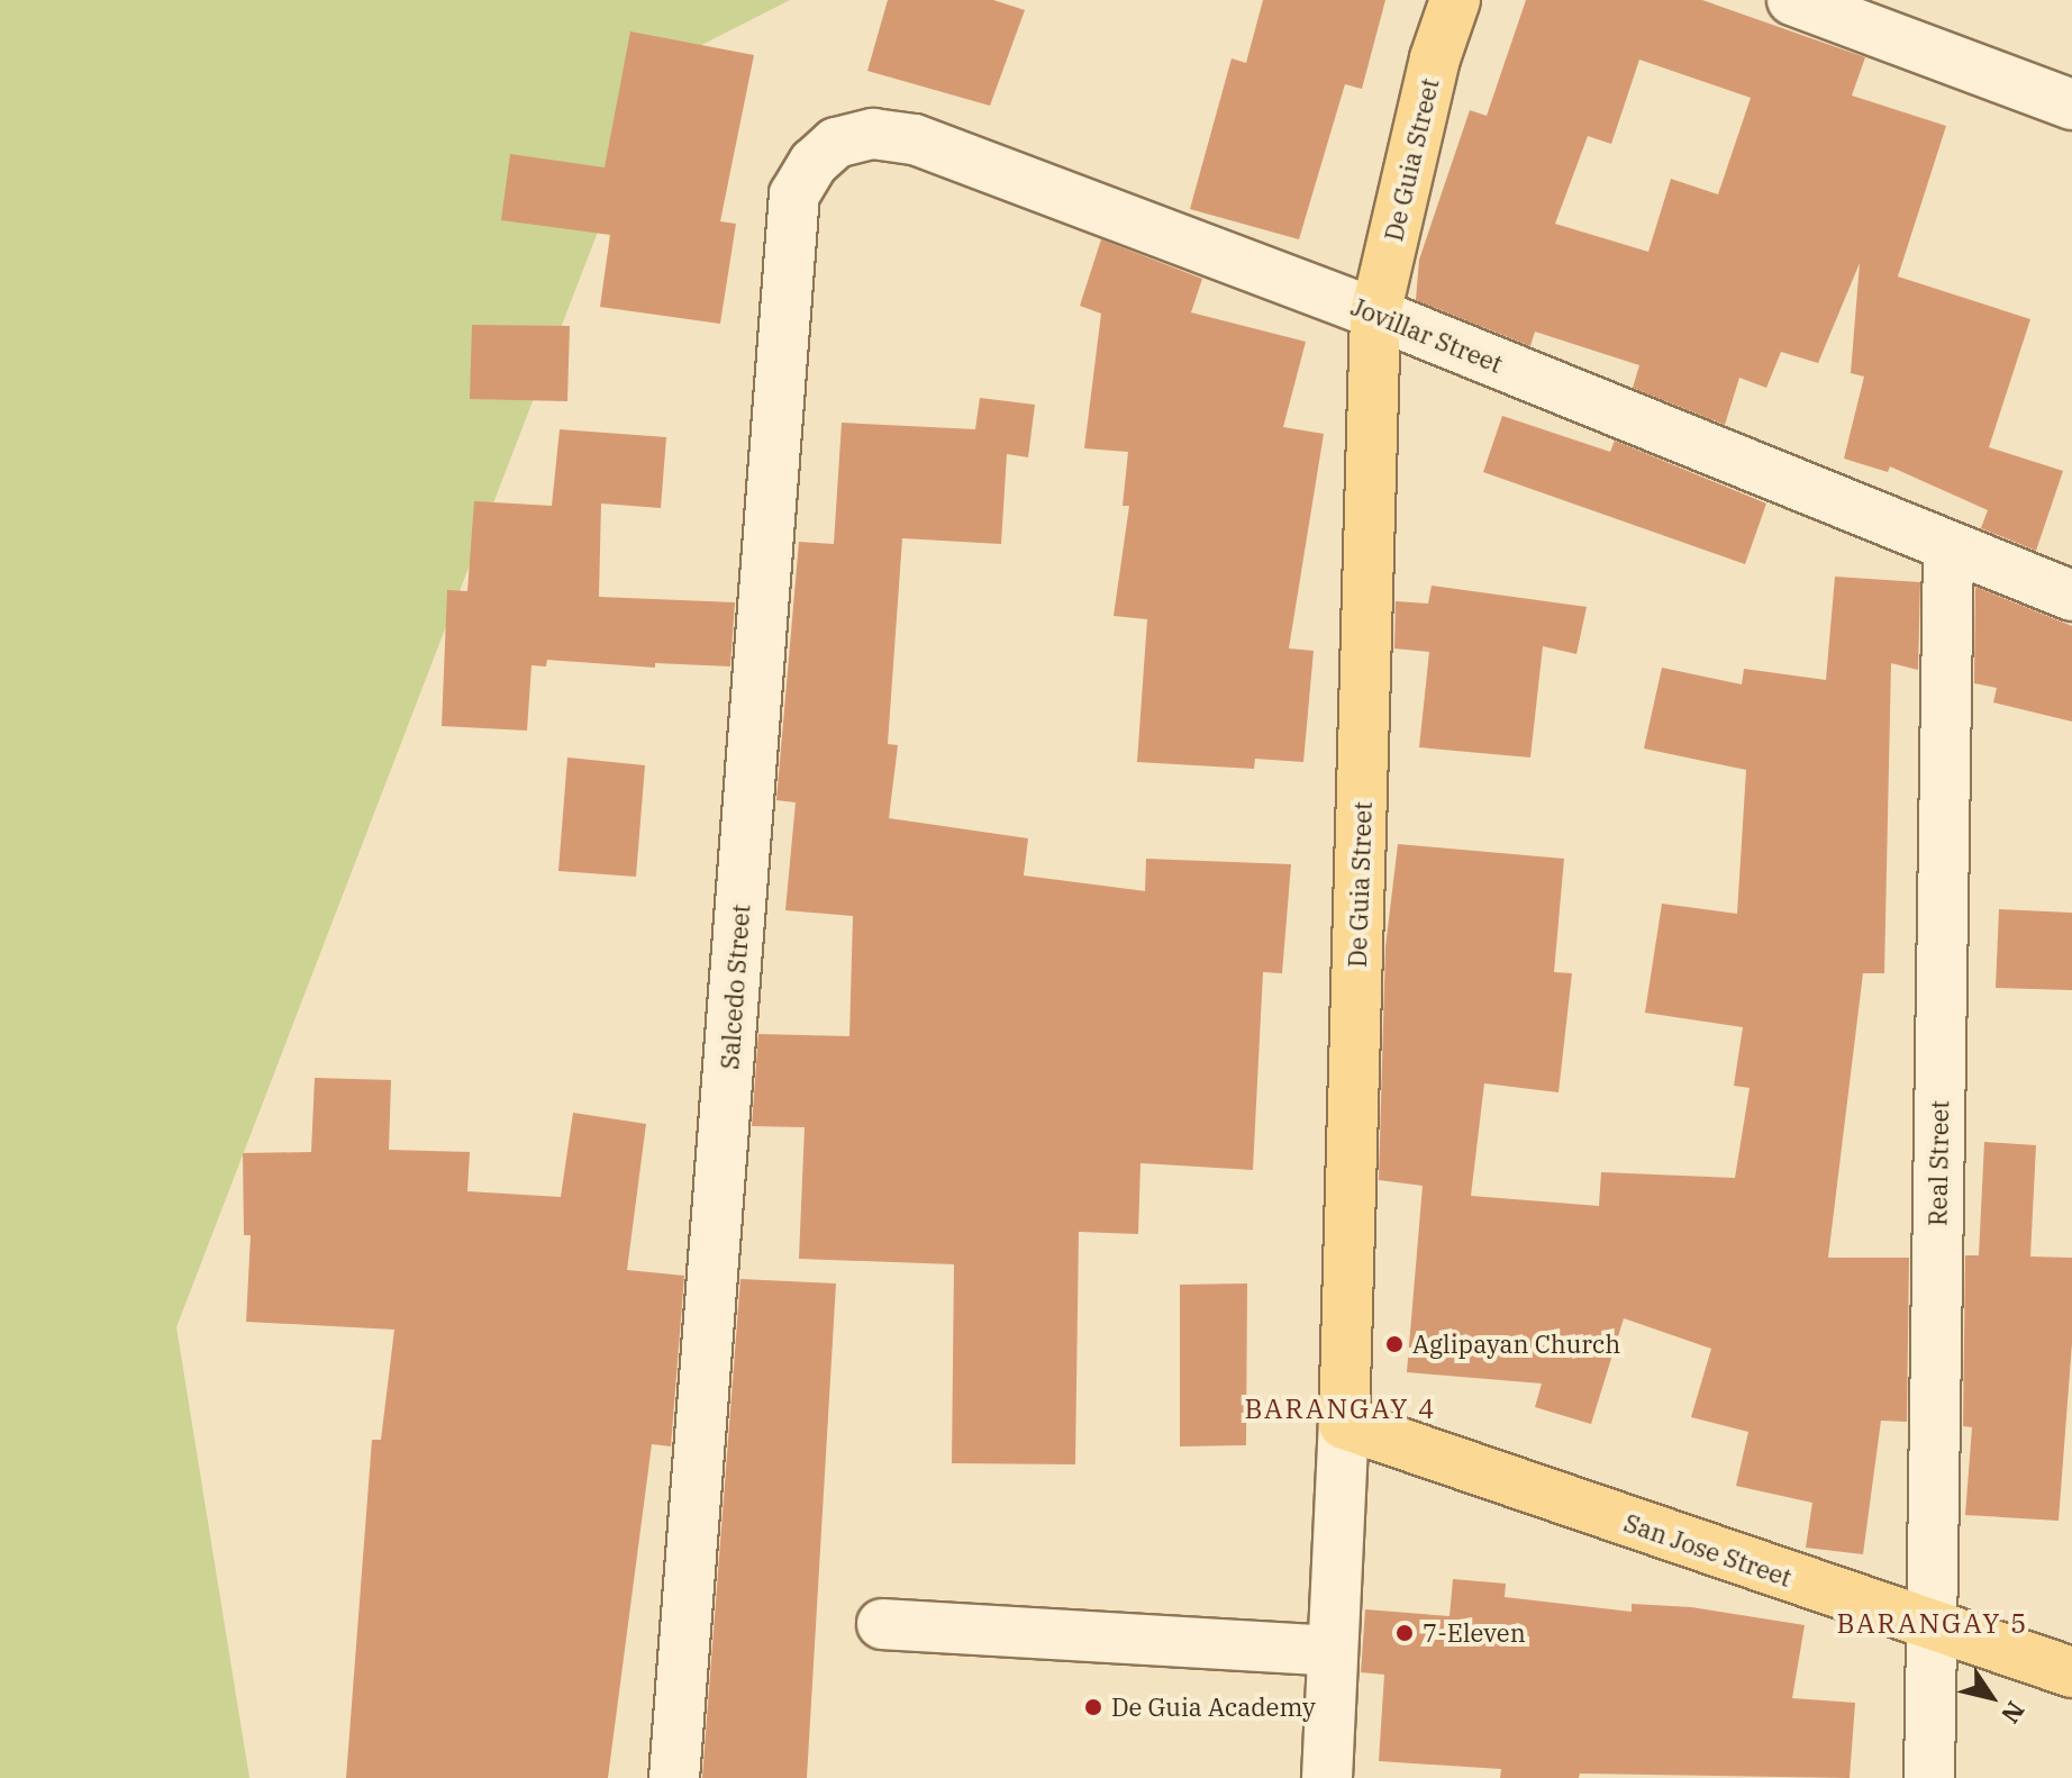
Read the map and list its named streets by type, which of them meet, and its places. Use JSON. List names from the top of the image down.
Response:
{
  "streets": {
    "main road": ["De Guia Street", "San Jose Street"],
    "street": ["Jovillar Street", "Salcedo Street", "Real Street"]
  },
  "crossings": [
    ["De Guia Street", "Jovillar Street"],
    ["De Guia Street", "San Jose Street"],
    ["Jovillar Street", "Salcedo Street"],
    ["Jovillar Street", "Real Street"],
    ["Real Street", "San Jose Street"]
  ],
  "districts": ["BARANGAY 4", "BARANGAY 5"],
  "places": ["Aglipayan Church", "7-Eleven", "De Guia Academy"],
  "north": "bottom right"
}
